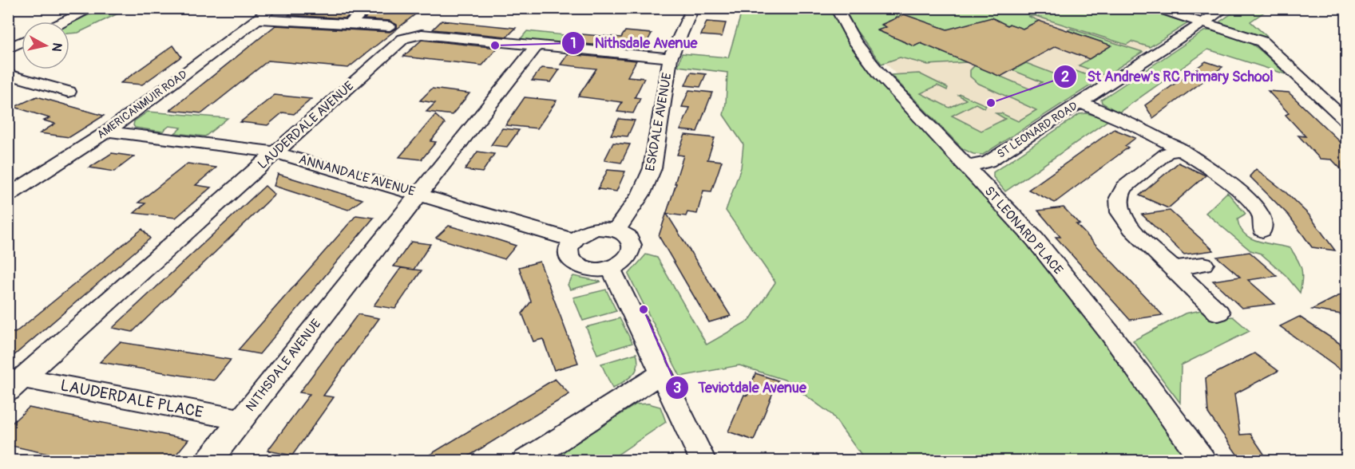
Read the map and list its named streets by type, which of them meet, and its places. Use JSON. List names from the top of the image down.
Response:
{
  "streets": {
    "street": [
      "AMERICANMUIR ROAD",
      "ESKDALE AVENUE",
      "LAUDERDALE AVENUE",
      "ST LEONARD ROAD",
      "ANNANDALE AVENUE",
      "ST LEONARD PLACE",
      "NITHSDALE AVENUE",
      "LAUDERDALE PLACE"
    ]
  },
  "crossings": [
    ["AMERICANMUIR ROAD", "ANNANDALE AVENUE"],
    ["ESKDALE AVENUE", "LAUDERDALE AVENUE"],
    ["ESKDALE AVENUE", "ANNANDALE AVENUE"],
    ["LAUDERDALE AVENUE", "ANNANDALE AVENUE"],
    ["LAUDERDALE AVENUE", "NITHSDALE AVENUE"],
    ["LAUDERDALE AVENUE", "LAUDERDALE PLACE"],
    ["ST LEONARD ROAD", "ST LEONARD PLACE"],
    ["ANNANDALE AVENUE", "NITHSDALE AVENUE"],
    ["NITHSDALE AVENUE", "LAUDERDALE PLACE"]
  ],
  "places": ["Nithsdale Avenue", "St Andrew's RC Primary School", "Teviotdale Avenue"],
  "north": "right"
}
